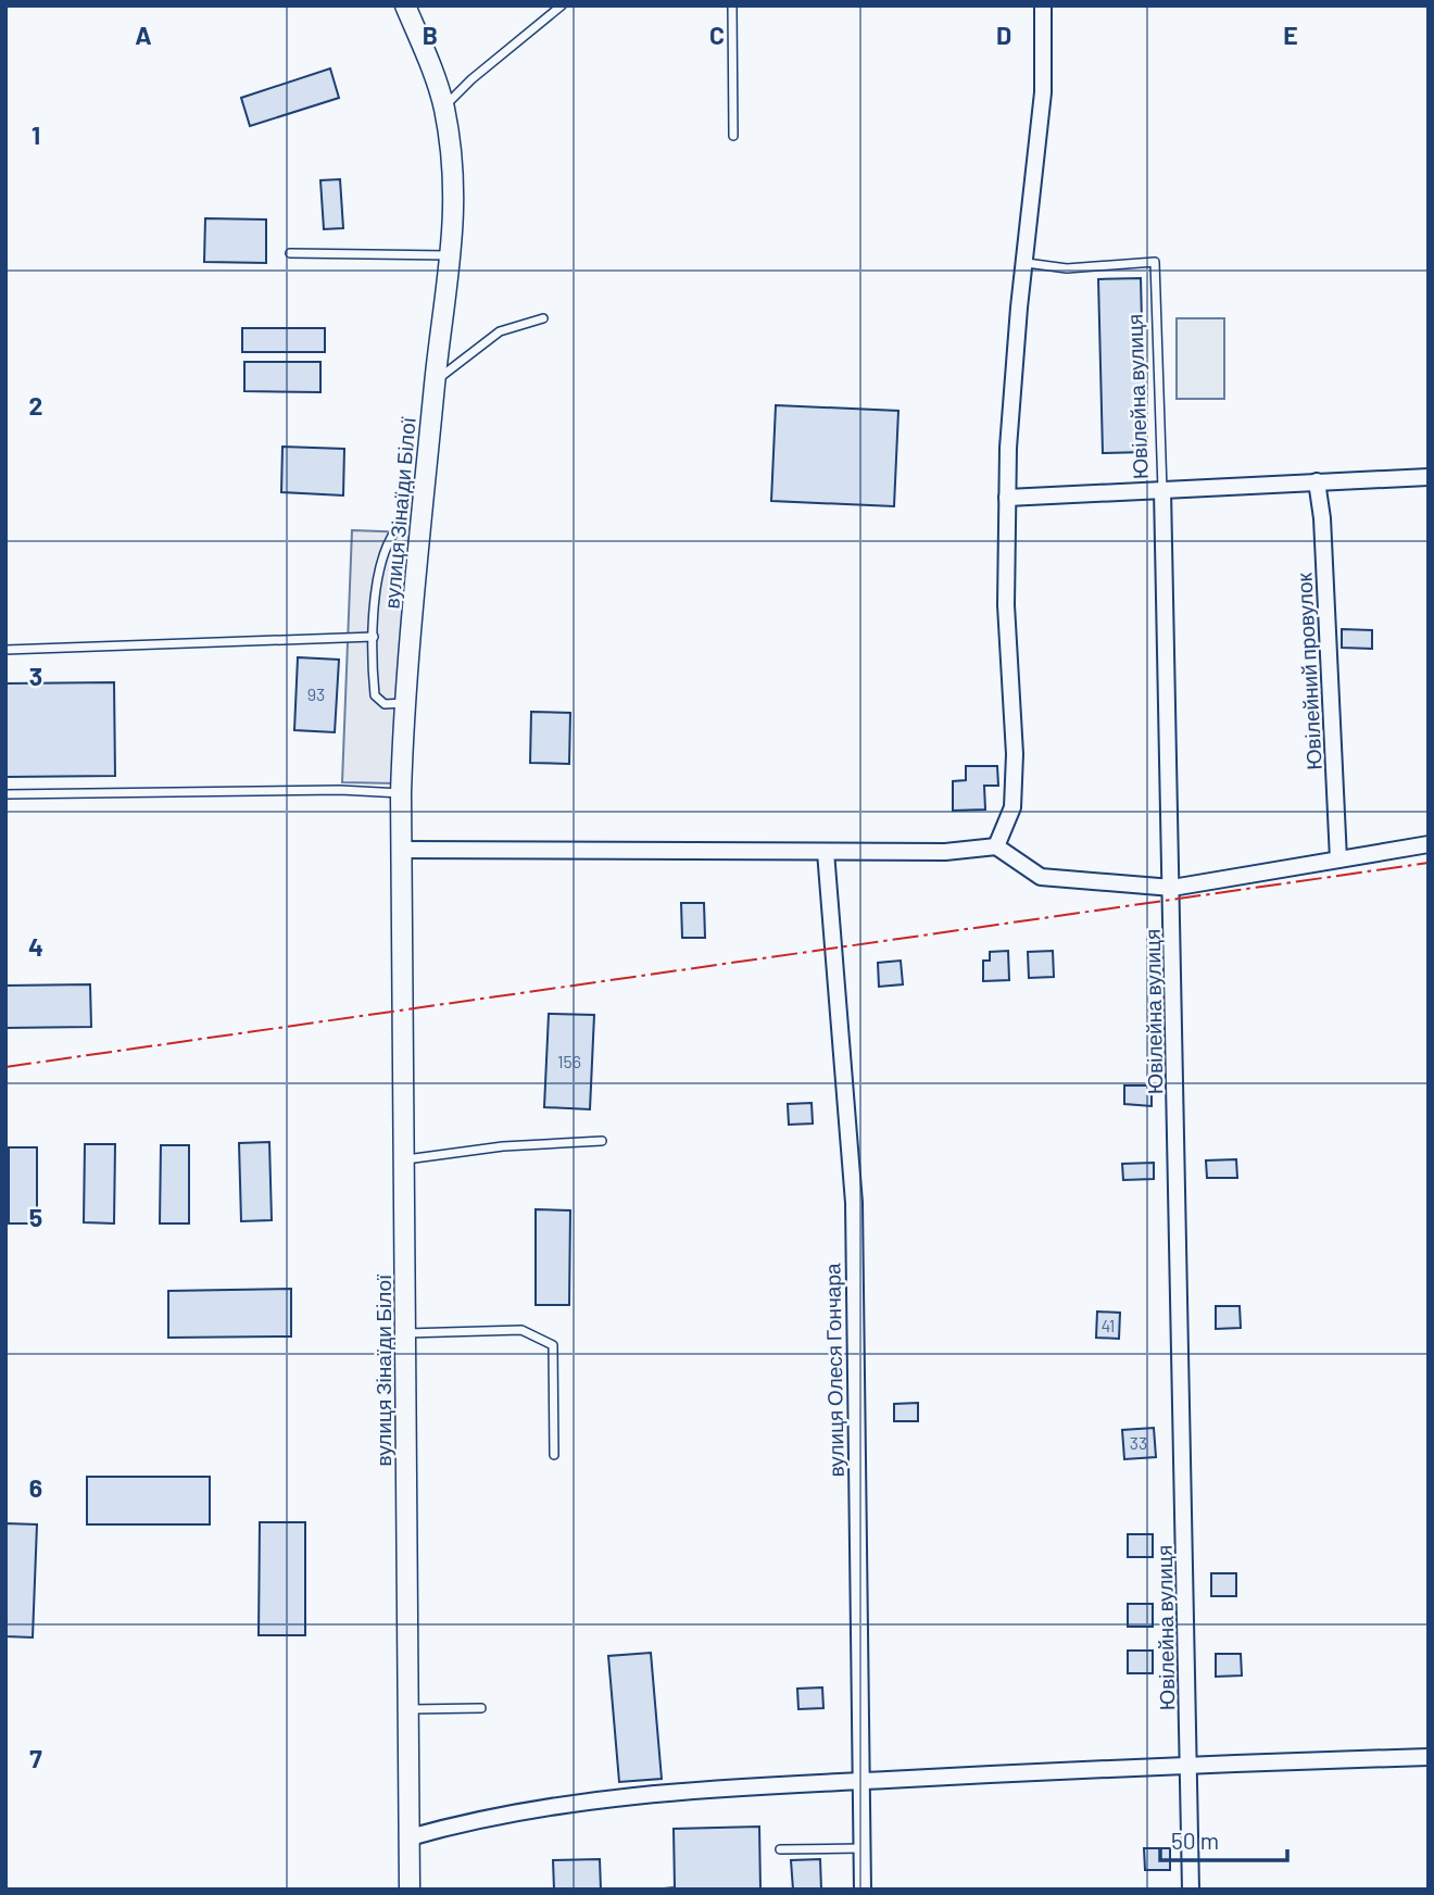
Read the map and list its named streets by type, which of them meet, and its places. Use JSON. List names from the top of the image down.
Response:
{
  "streets": {
    "street": [
      "Ювілейна вулиця",
      "вулиця Зінаїди Білої",
      "Ювілейний провулок",
      "вулиця Олеся Гончара"
    ]
  },
  "house_numbers": [
    "93",
    "156",
    "41",
    "33"
  ],
  "scale_bar": "50 m",
  "grid": {
    "columns": [
      "A",
      "B",
      "C",
      "D",
      "E"
    ],
    "rows": [
      "1",
      "2",
      "3",
      "4",
      "5",
      "6",
      "7"
    ]
  }
}
